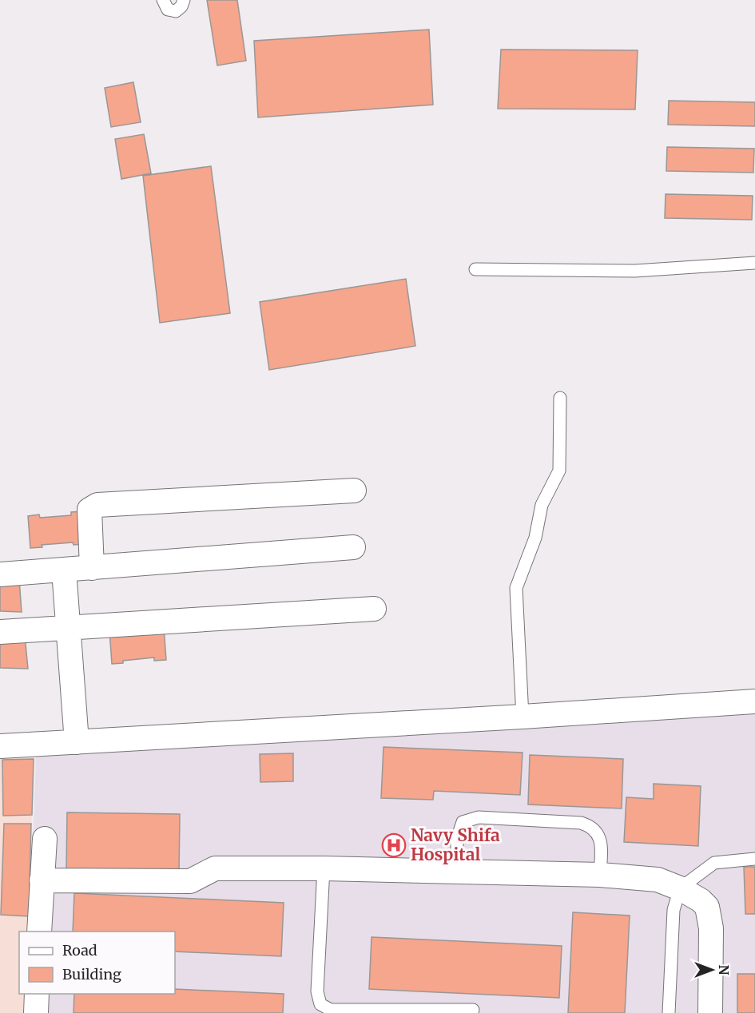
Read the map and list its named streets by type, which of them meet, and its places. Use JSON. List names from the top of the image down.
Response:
{
  "places": {
    "hospital": ["Navy Shifa Hospital"]
  },
  "legend": ["Road", "Building"],
  "north": "right"
}
